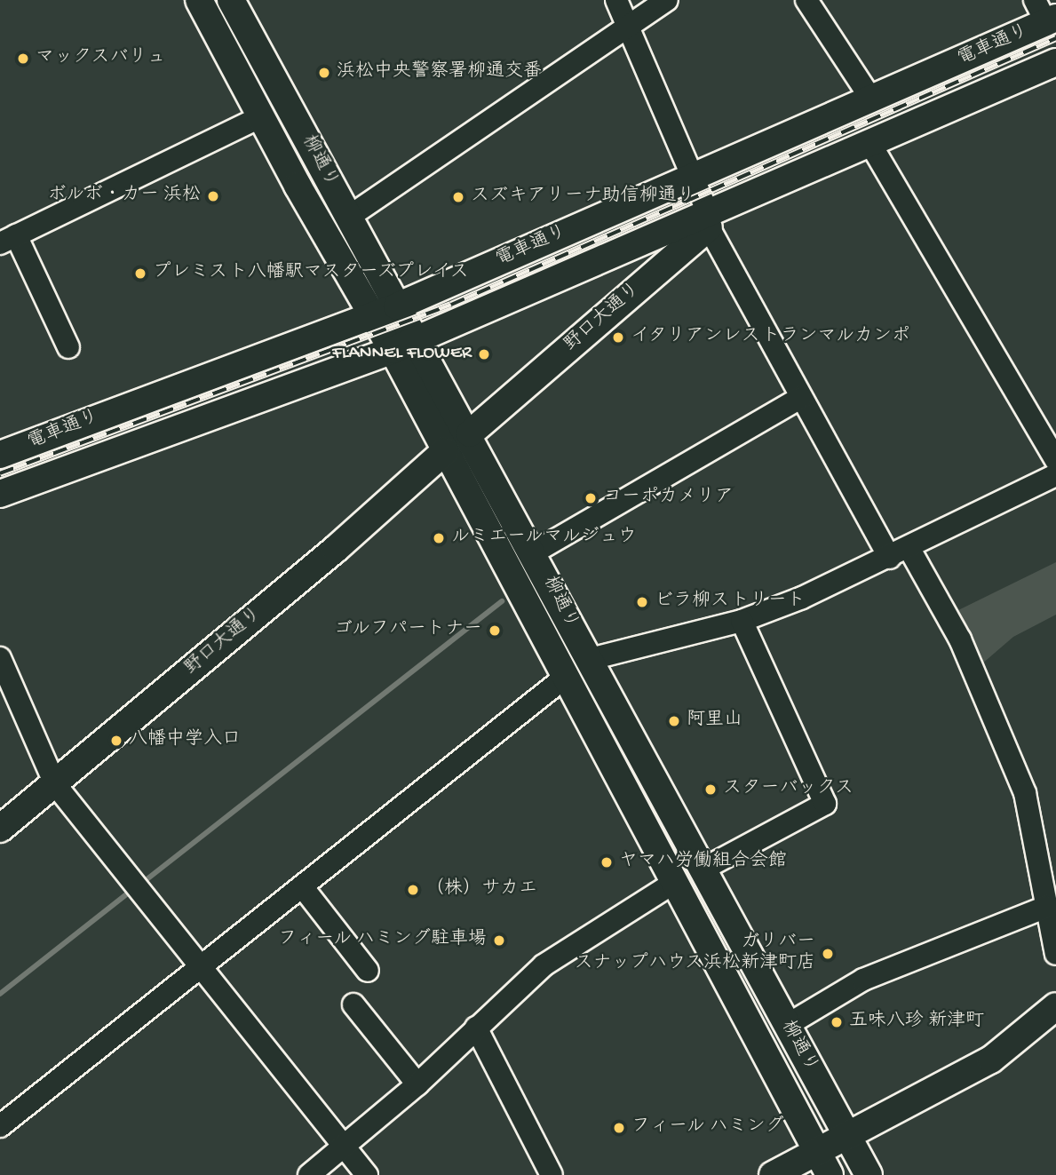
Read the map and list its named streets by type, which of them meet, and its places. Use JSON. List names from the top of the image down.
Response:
{
  "streets": {
    "street": ["電車通り", "柳通り", "野口大通り"]
  },
  "crossings": [
    ["電車通り", "柳通り"],
    ["電車通り", "野口大通り"],
    ["柳通り", "野口大通り"]
  ],
  "places": [
    "マックスバリュ",
    "浜松中央警察署柳通交番",
    "ボルボ・カー 浜松",
    "スズキアリーナ助信柳通り",
    "プレミスト八幡駅マスターズプレイス",
    "イタリアンレストランマルカンポ",
    "FLANNEL FLOWER",
    "コーポカメリア",
    "ルミエールマルジュウ",
    "ビラ柳ストリート",
    "ゴルフパートナー",
    "阿里山",
    "八幡中学入口",
    "スターバックス",
    "ヤマハ労働組合会館",
    "（株）サカエ",
    "フィール ハミング駐車場",
    "ガリバー スナップハウス浜松新津町店",
    "五味八珍 新津町",
    "フィール ハミング"
  ]
}
